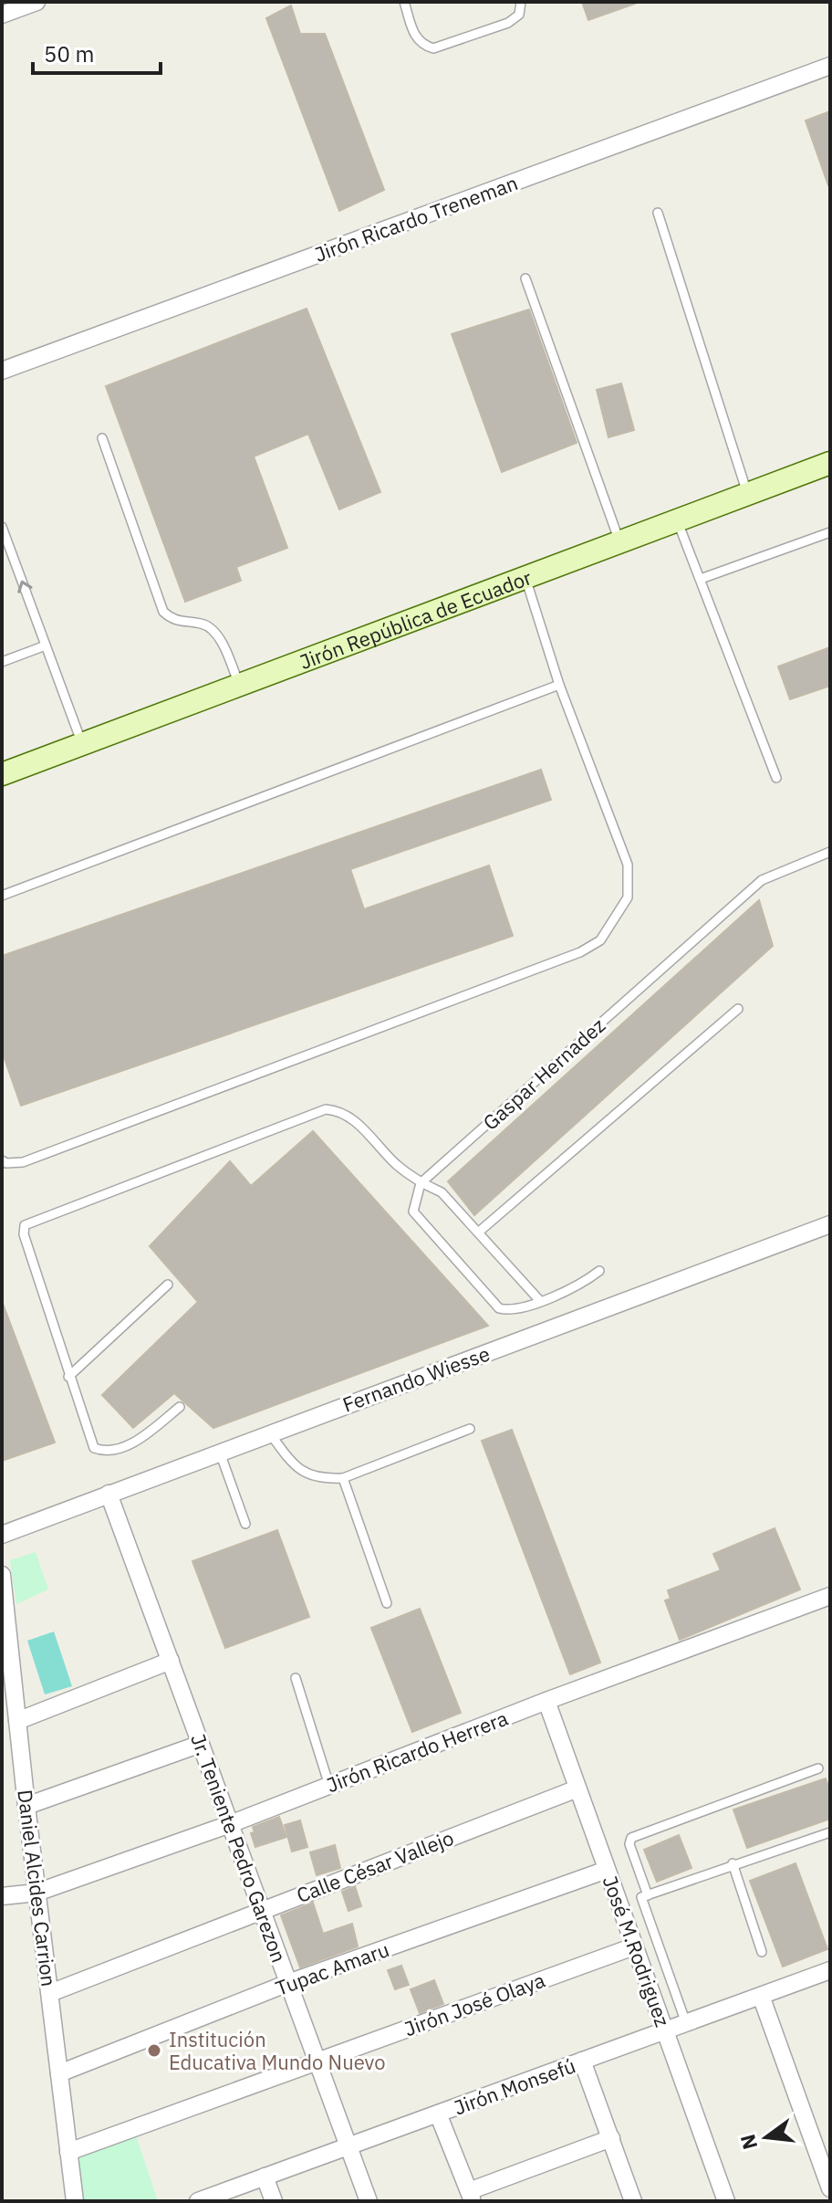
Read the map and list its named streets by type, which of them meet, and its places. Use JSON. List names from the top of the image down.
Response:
{
  "streets": {
    "street": [
      "Jirón Ricardo Treneman",
      "Jirón República de Ecuador",
      "Fernando Wiesse",
      "Jirón Ricardo Herrera",
      "Jr. Teniente Pedro Garezon",
      "Calle César Vallejo",
      "Daniel Alcides Carrion",
      "José M.Rodriguez",
      "Tupac Amaru",
      "Jirón José Olaya",
      "Jirón Monsefú"
    ],
    "lane": ["Gaspar Hernadez"]
  },
  "crossings": [
    ["Fernando Wiesse", "Jr. Teniente Pedro Garezon"],
    ["Jirón Ricardo Herrera", "Jr. Teniente Pedro Garezon"],
    ["Jirón Ricardo Herrera", "Daniel Alcides Carrion"],
    ["Jirón Ricardo Herrera", "José M.Rodriguez"],
    ["Jr. Teniente Pedro Garezon", "Calle César Vallejo"],
    ["Jr. Teniente Pedro Garezon", "Tupac Amaru"],
    ["Jr. Teniente Pedro Garezon", "Jirón José Olaya"],
    ["Jr. Teniente Pedro Garezon", "Jirón Monsefú"],
    ["Calle César Vallejo", "Daniel Alcides Carrion"],
    ["Calle César Vallejo", "José M.Rodriguez"],
    ["Daniel Alcides Carrion", "Tupac Amaru"],
    ["Daniel Alcides Carrion", "Jirón José Olaya"],
    ["José M.Rodriguez", "Tupac Amaru"],
    ["José M.Rodriguez", "Jirón José Olaya"],
    ["José M.Rodriguez", "Jirón Monsefú"]
  ],
  "places": ["Institución Educativa Mundo Nuevo"],
  "scale_bar": "50 m",
  "north": "left"
}
